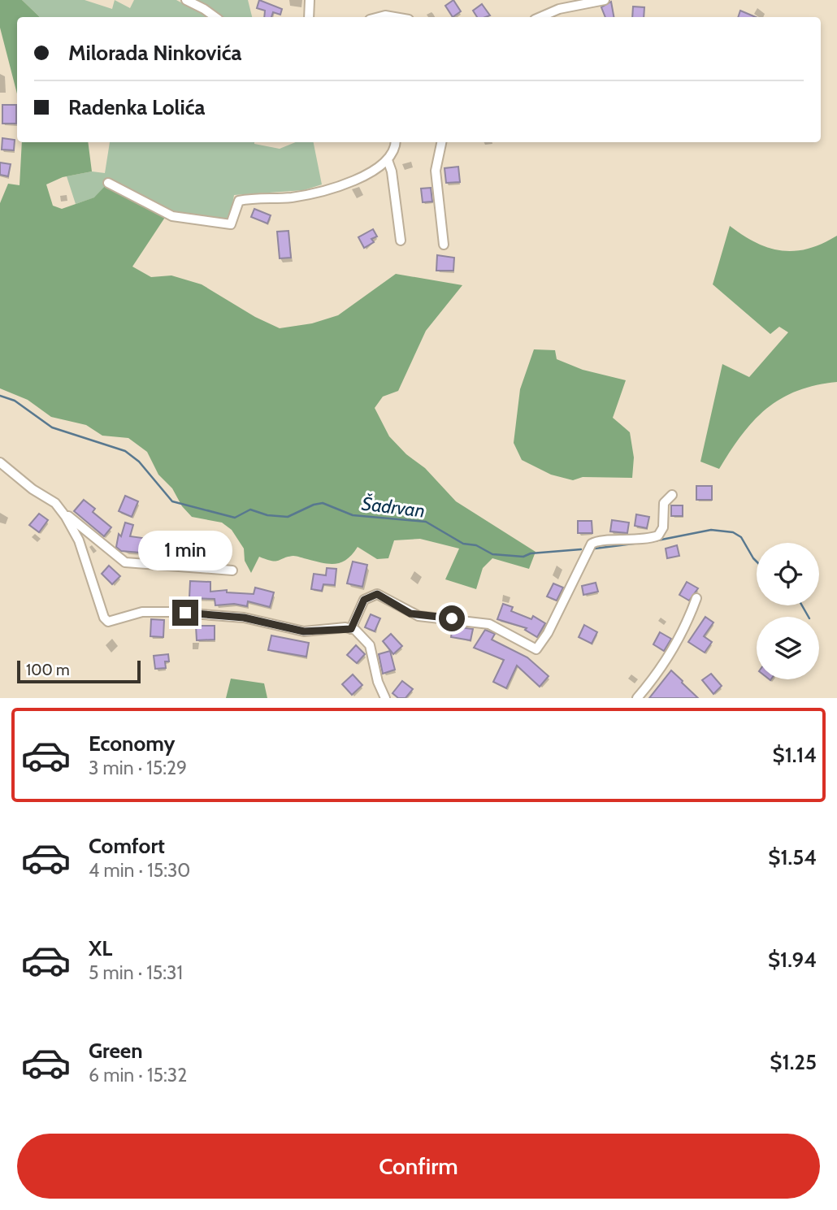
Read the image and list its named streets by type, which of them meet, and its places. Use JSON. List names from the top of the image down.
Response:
{
  "water": ["Šadrvan"],
  "scale_bar": "100 m",
  "page": {
    "banner": ["Milorada Ninkovića", "Radenka Lolića"],
    "bubble": "1 min",
    "scale": "100 m",
    "list": [
      {
        "name": "Economy",
        "note": "3 min · 15:29",
        "value": "$1.14"
      },
      {
        "name": "Comfort",
        "note": "4 min · 15:30",
        "value": "$1.54"
      },
      {
        "name": "XL",
        "note": "5 min · 15:31",
        "value": "$1.94"
      },
      {
        "name": "Green",
        "note": "6 min · 15:32",
        "value": "$1.25"
      }
    ],
    "buttons": "Confirm"
  }
}
